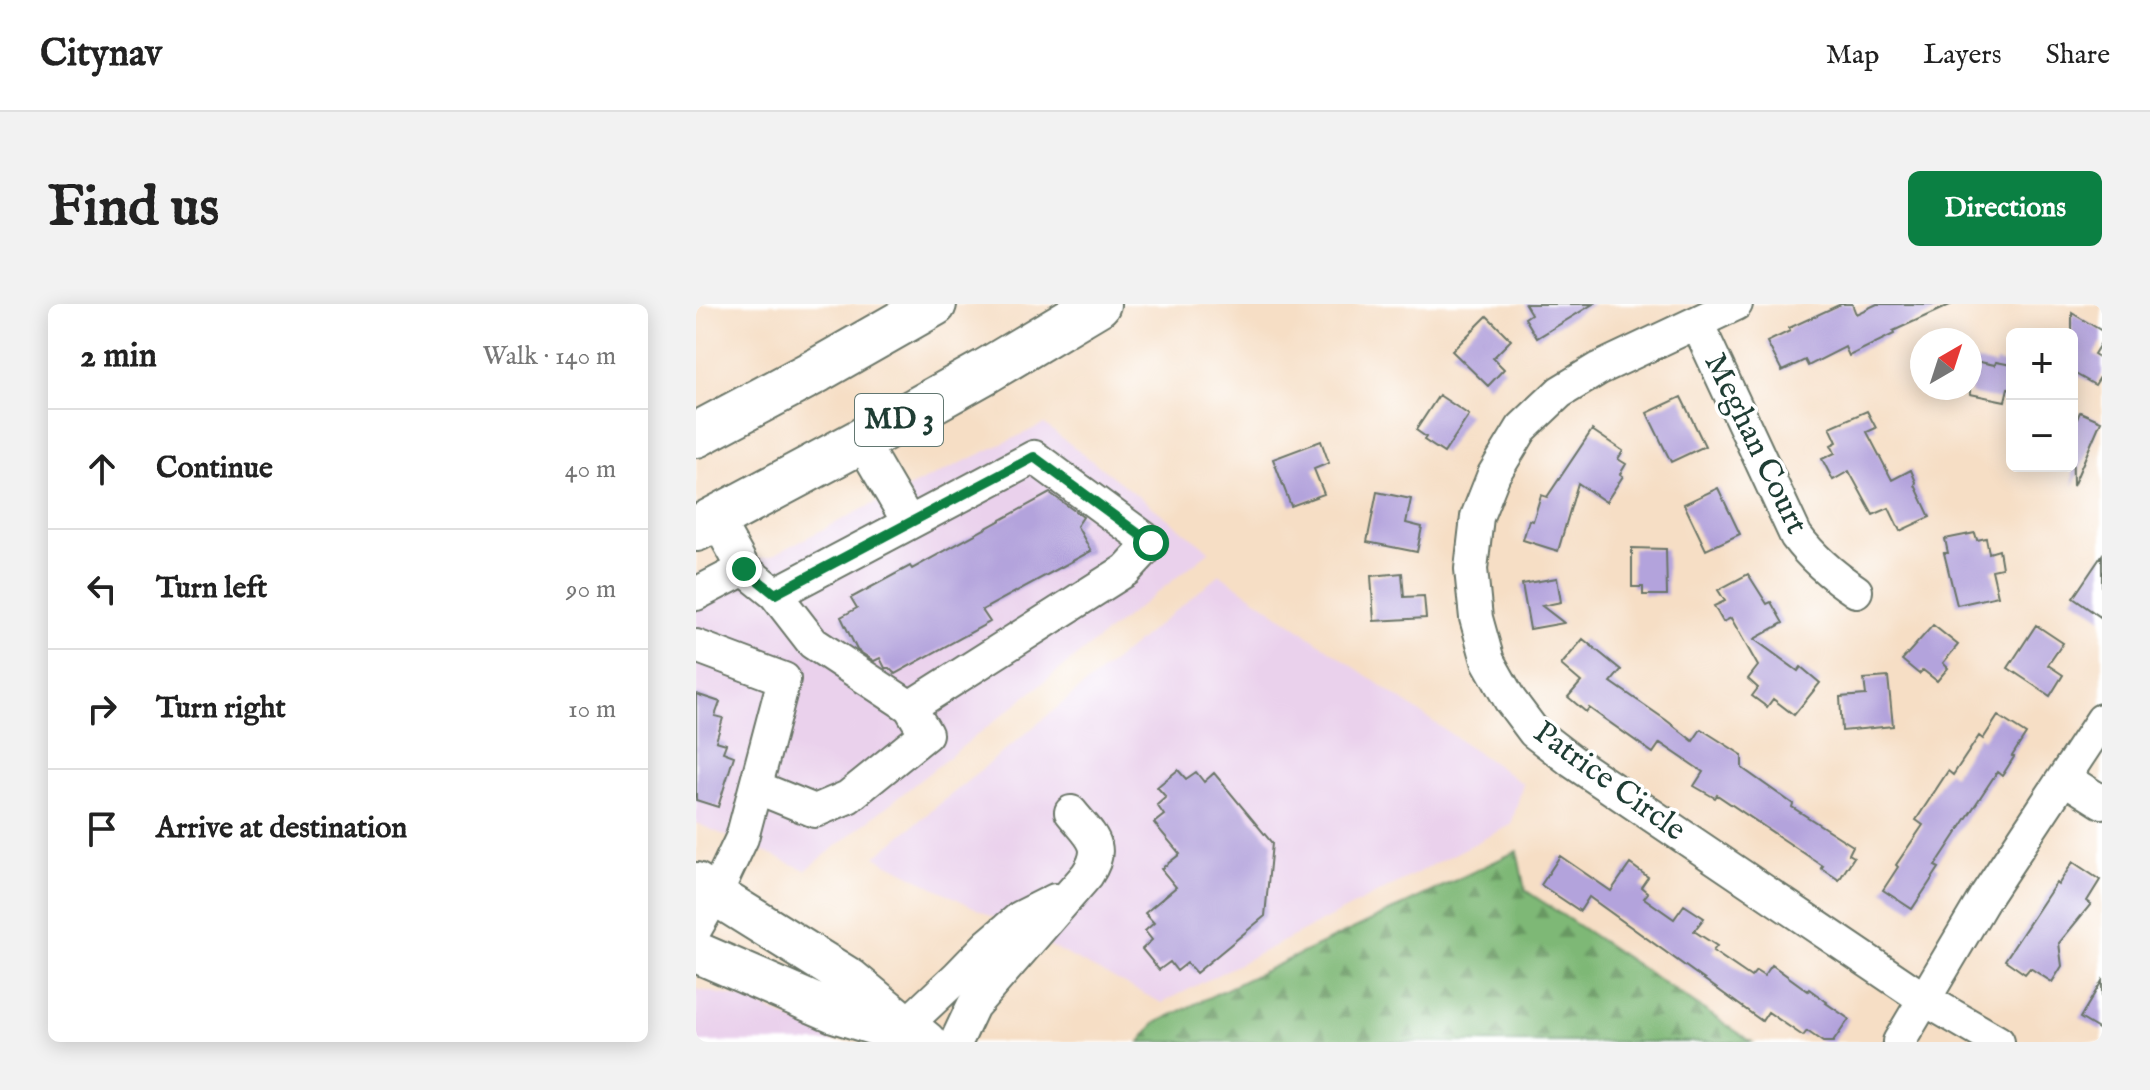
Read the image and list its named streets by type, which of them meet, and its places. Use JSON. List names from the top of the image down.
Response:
{
  "streets": {
    "highway": ["MD 3"],
    "street": ["Meghan Court", "Patrice Circle"]
  },
  "crossings": [
    ["Meghan Court", "Patrice Circle"]
  ],
  "north": "top right",
  "page": {
    "header": "Citynav",
    "nav": ["Map", "Layers", "Share"],
    "buttons": "Directions",
    "title": "Find us",
    "heading": ["2 min", "Walk · 140 m"],
    "map_buttons": ["+", "−"],
    "list": [
      ["Continue", "40 m"],
      ["Turn left", "90 m"],
      ["Turn right", "10 m"],
      "Arrive at destination"
    ]
  }
}
